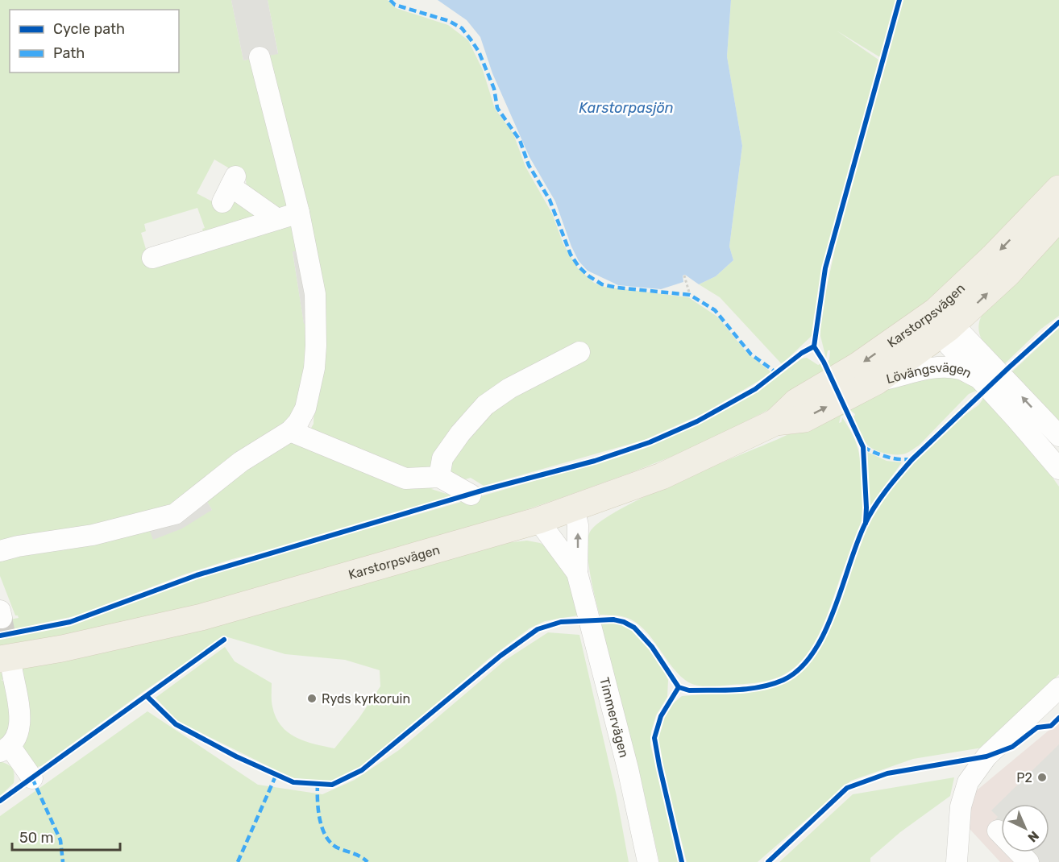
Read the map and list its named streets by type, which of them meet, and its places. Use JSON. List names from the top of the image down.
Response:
{
  "streets": {
    "main road": ["Karstorpsvägen"],
    "street": ["Lövängsvägen", "Timmervägen"]
  },
  "crossings": [
    ["Karstorpsvägen", "Lövängsvägen"],
    ["Karstorpsvägen", "Timmervägen"]
  ],
  "water": ["Karstorpasjön"],
  "places": ["Ryds kyrkoruin", "P2"],
  "legend": ["Cycle path", "Path"],
  "scale_bar": "50 m",
  "north": "bottom right"
}
